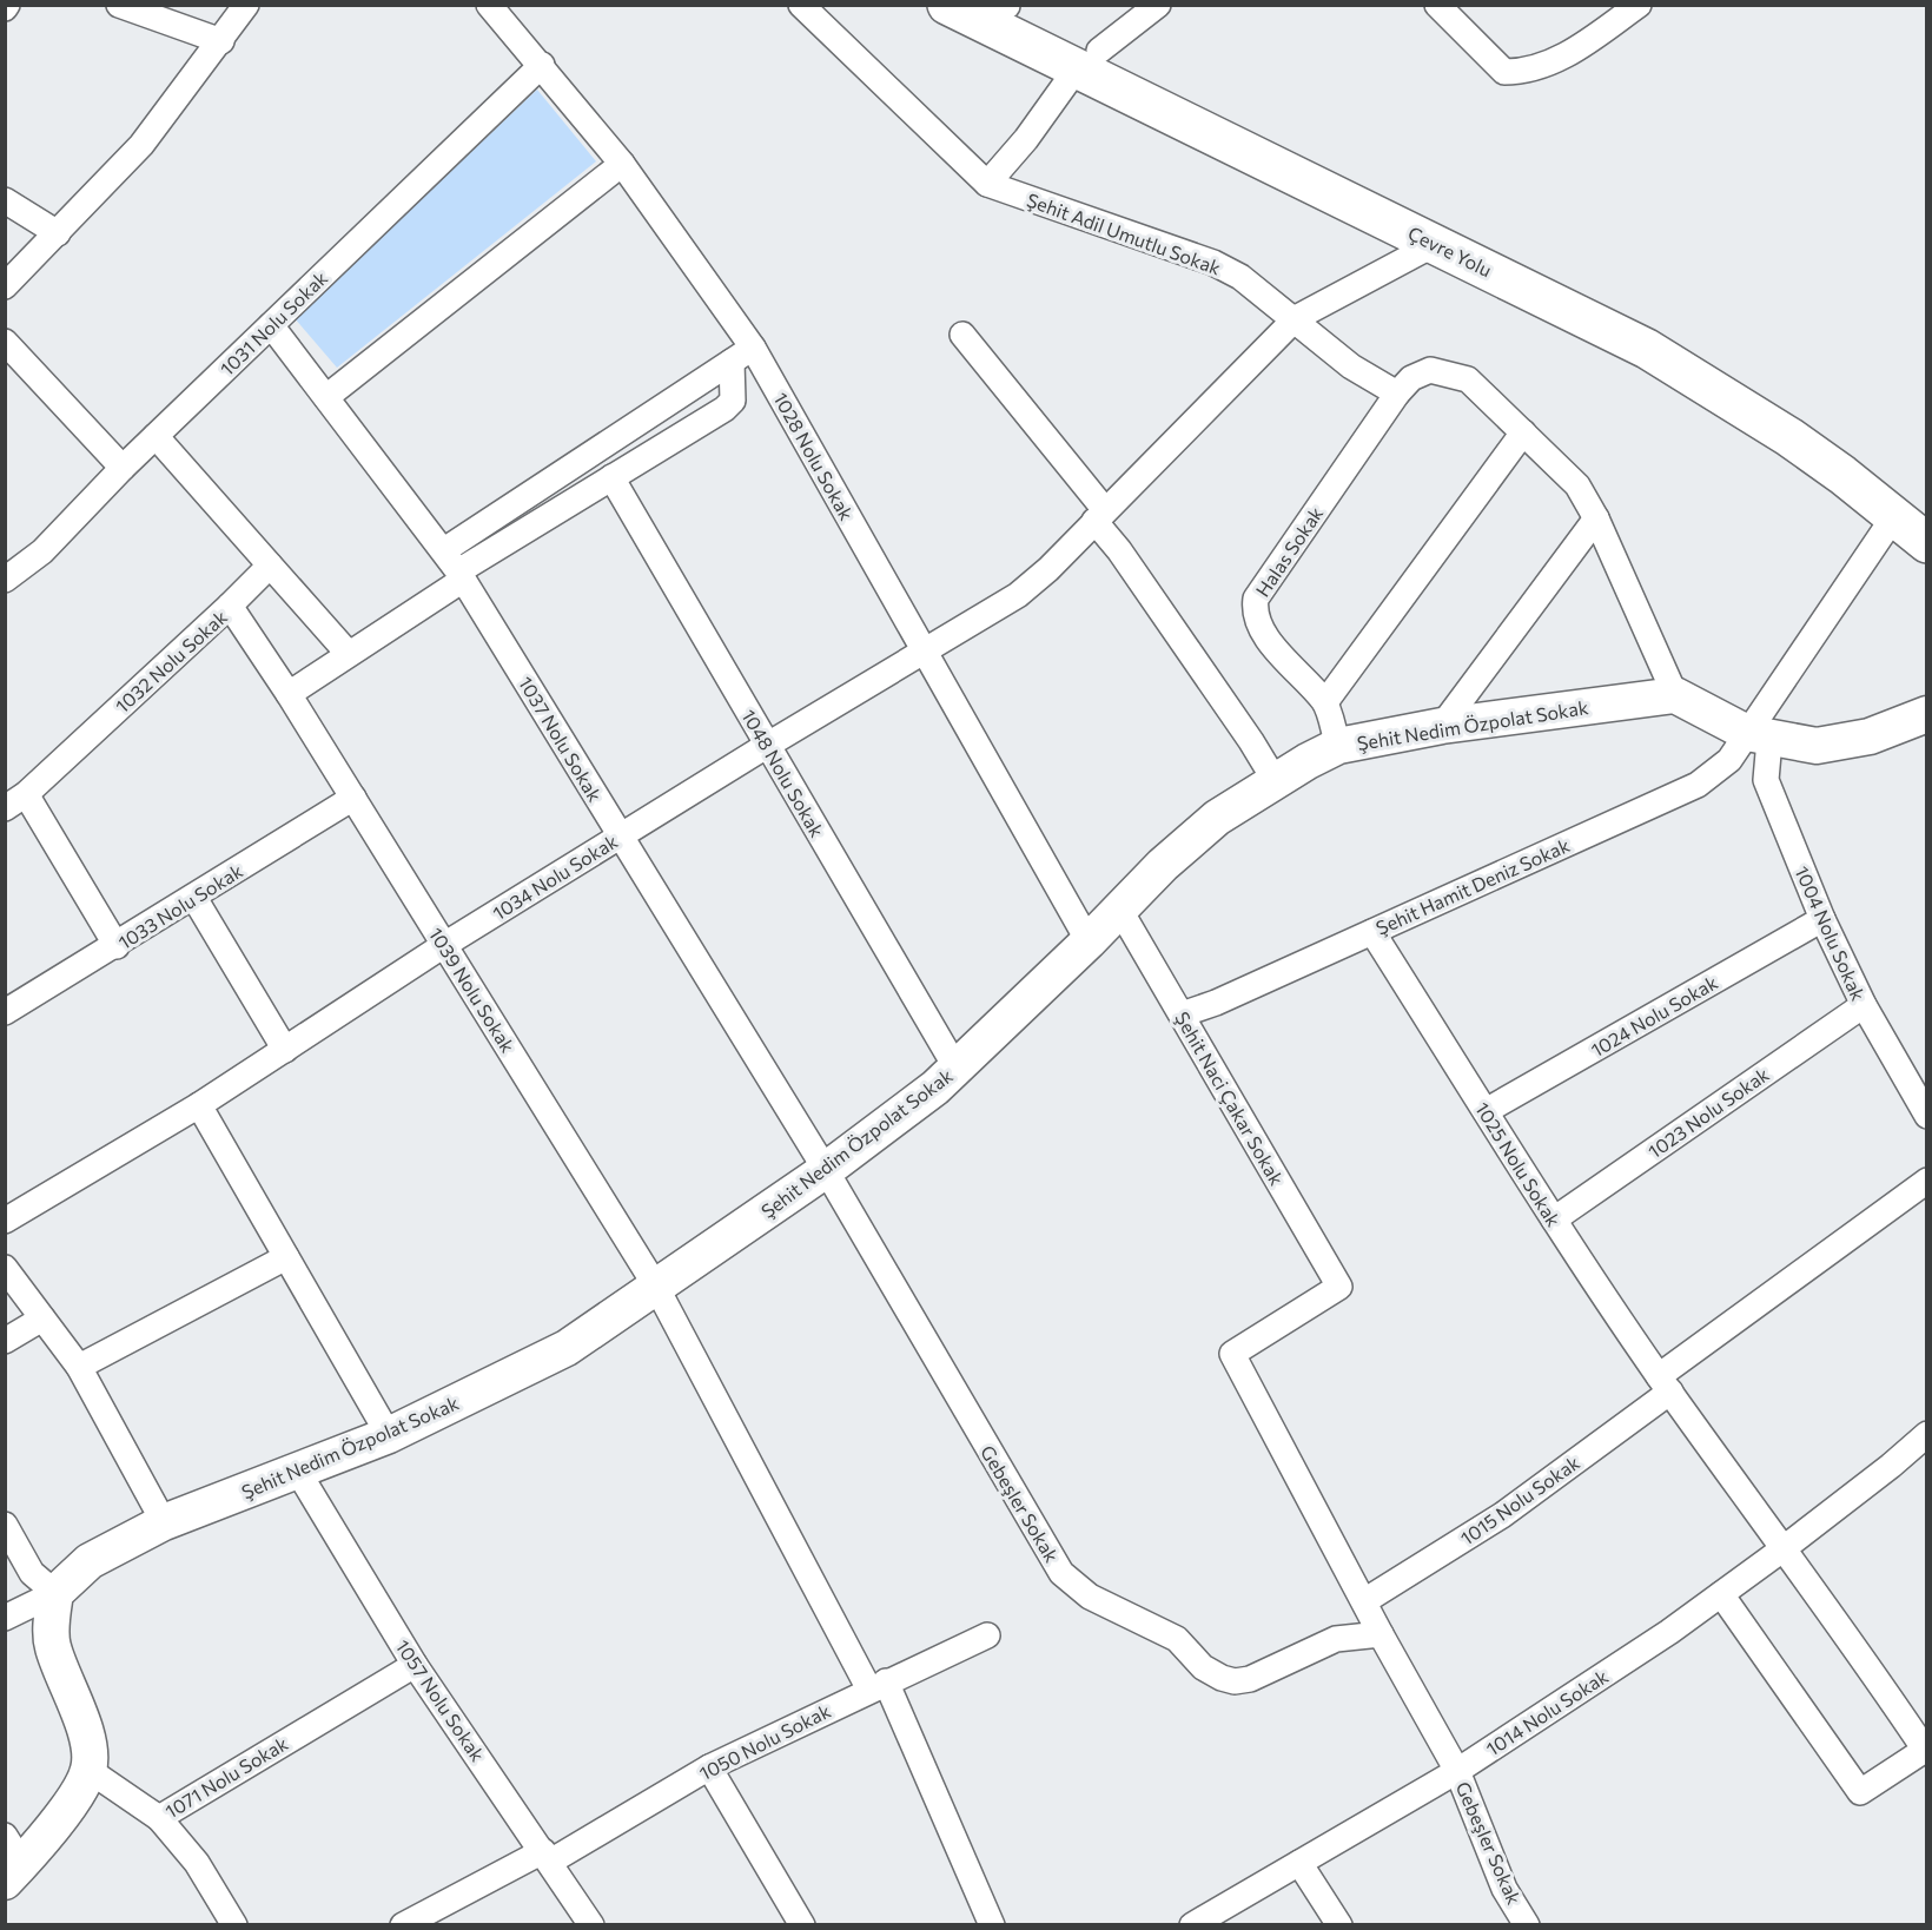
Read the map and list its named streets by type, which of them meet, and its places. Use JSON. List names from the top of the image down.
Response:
{
  "streets": {
    "main road": ["Çevre Yolu"],
    "street": [
      "Şehit Adil Umutlu Sokak",
      "1031 Nolu Sokak",
      "1028 Nolu Sokak",
      "Halas Sokak",
      "1032 Nolu Sokak",
      "Şehit Nedim Özpolat Sokak",
      "1037 Nolu Sokak",
      "1048 Nolu Sokak",
      "1034 Nolu Sokak",
      "Şehit Hamit Deniz Sokak",
      "1033 Nolu Sokak",
      "1004 Nolu Sokak",
      "1039 Nolu Sokak",
      "1024 Nolu Sokak",
      "Şehit Naci Çakar Sokak",
      "1023 Nolu Sokak",
      "1025 Nolu Sokak",
      "1015 Nolu Sokak",
      "Gebeşler Sokak",
      "1057 Nolu Sokak",
      "1014 Nolu Sokak",
      "1050 Nolu Sokak",
      "1071 Nolu Sokak"
    ]
  },
  "crossings": [
    ["Şehit Adil Umutlu Sokak", "Halas Sokak"],
    ["Şehit Adil Umutlu Sokak", "1034 Nolu Sokak"],
    ["Çevre Yolu", "1034 Nolu Sokak"],
    ["Çevre Yolu", "Şehit Hamit Deniz Sokak"],
    ["1031 Nolu Sokak", "1028 Nolu Sokak"],
    ["1031 Nolu Sokak", "1037 Nolu Sokak"],
    ["1028 Nolu Sokak", "Şehit Nedim Özpolat Sokak"],
    ["1028 Nolu Sokak", "1034 Nolu Sokak"],
    ["Halas Sokak", "Şehit Nedim Özpolat Sokak"],
    ["1032 Nolu Sokak", "1039 Nolu Sokak"],
    ["Şehit Nedim Özpolat Sokak", "1037 Nolu Sokak"],
    ["Şehit Nedim Özpolat Sokak", "1048 Nolu Sokak"],
    ["Şehit Nedim Özpolat Sokak", "1039 Nolu Sokak"],
    ["Şehit Nedim Özpolat Sokak", "Şehit Naci Çakar Sokak"],
    ["Şehit Nedim Özpolat Sokak", "Gebeşler Sokak"],
    ["Şehit Nedim Özpolat Sokak", "1057 Nolu Sokak"],
    ["1037 Nolu Sokak", "1034 Nolu Sokak"],
    ["1037 Nolu Sokak", "Gebeşler Sokak"],
    ["1048 Nolu Sokak", "1034 Nolu Sokak"],
    ["1034 Nolu Sokak", "1039 Nolu Sokak"],
    ["Şehit Hamit Deniz Sokak", "1004 Nolu Sokak"],
    ["Şehit Hamit Deniz Sokak", "Şehit Naci Çakar Sokak"],
    ["Şehit Hamit Deniz Sokak", "1025 Nolu Sokak"],
    ["1033 Nolu Sokak", "1039 Nolu Sokak"],
    ["1004 Nolu Sokak", "1024 Nolu Sokak"],
    ["1004 Nolu Sokak", "1023 Nolu Sokak"],
    ["1039 Nolu Sokak", "1050 Nolu Sokak"],
    ["1024 Nolu Sokak", "1025 Nolu Sokak"],
    ["Şehit Naci Çakar Sokak", "1015 Nolu Sokak"],
    ["1023 Nolu Sokak", "1025 Nolu Sokak"],
    ["1025 Nolu Sokak", "1015 Nolu Sokak"],
    ["1025 Nolu Sokak", "1014 Nolu Sokak"],
    ["Gebeşler Sokak", "1014 Nolu Sokak"],
    ["1057 Nolu Sokak", "1050 Nolu Sokak"],
    ["1057 Nolu Sokak", "1071 Nolu Sokak"]
  ]
}
